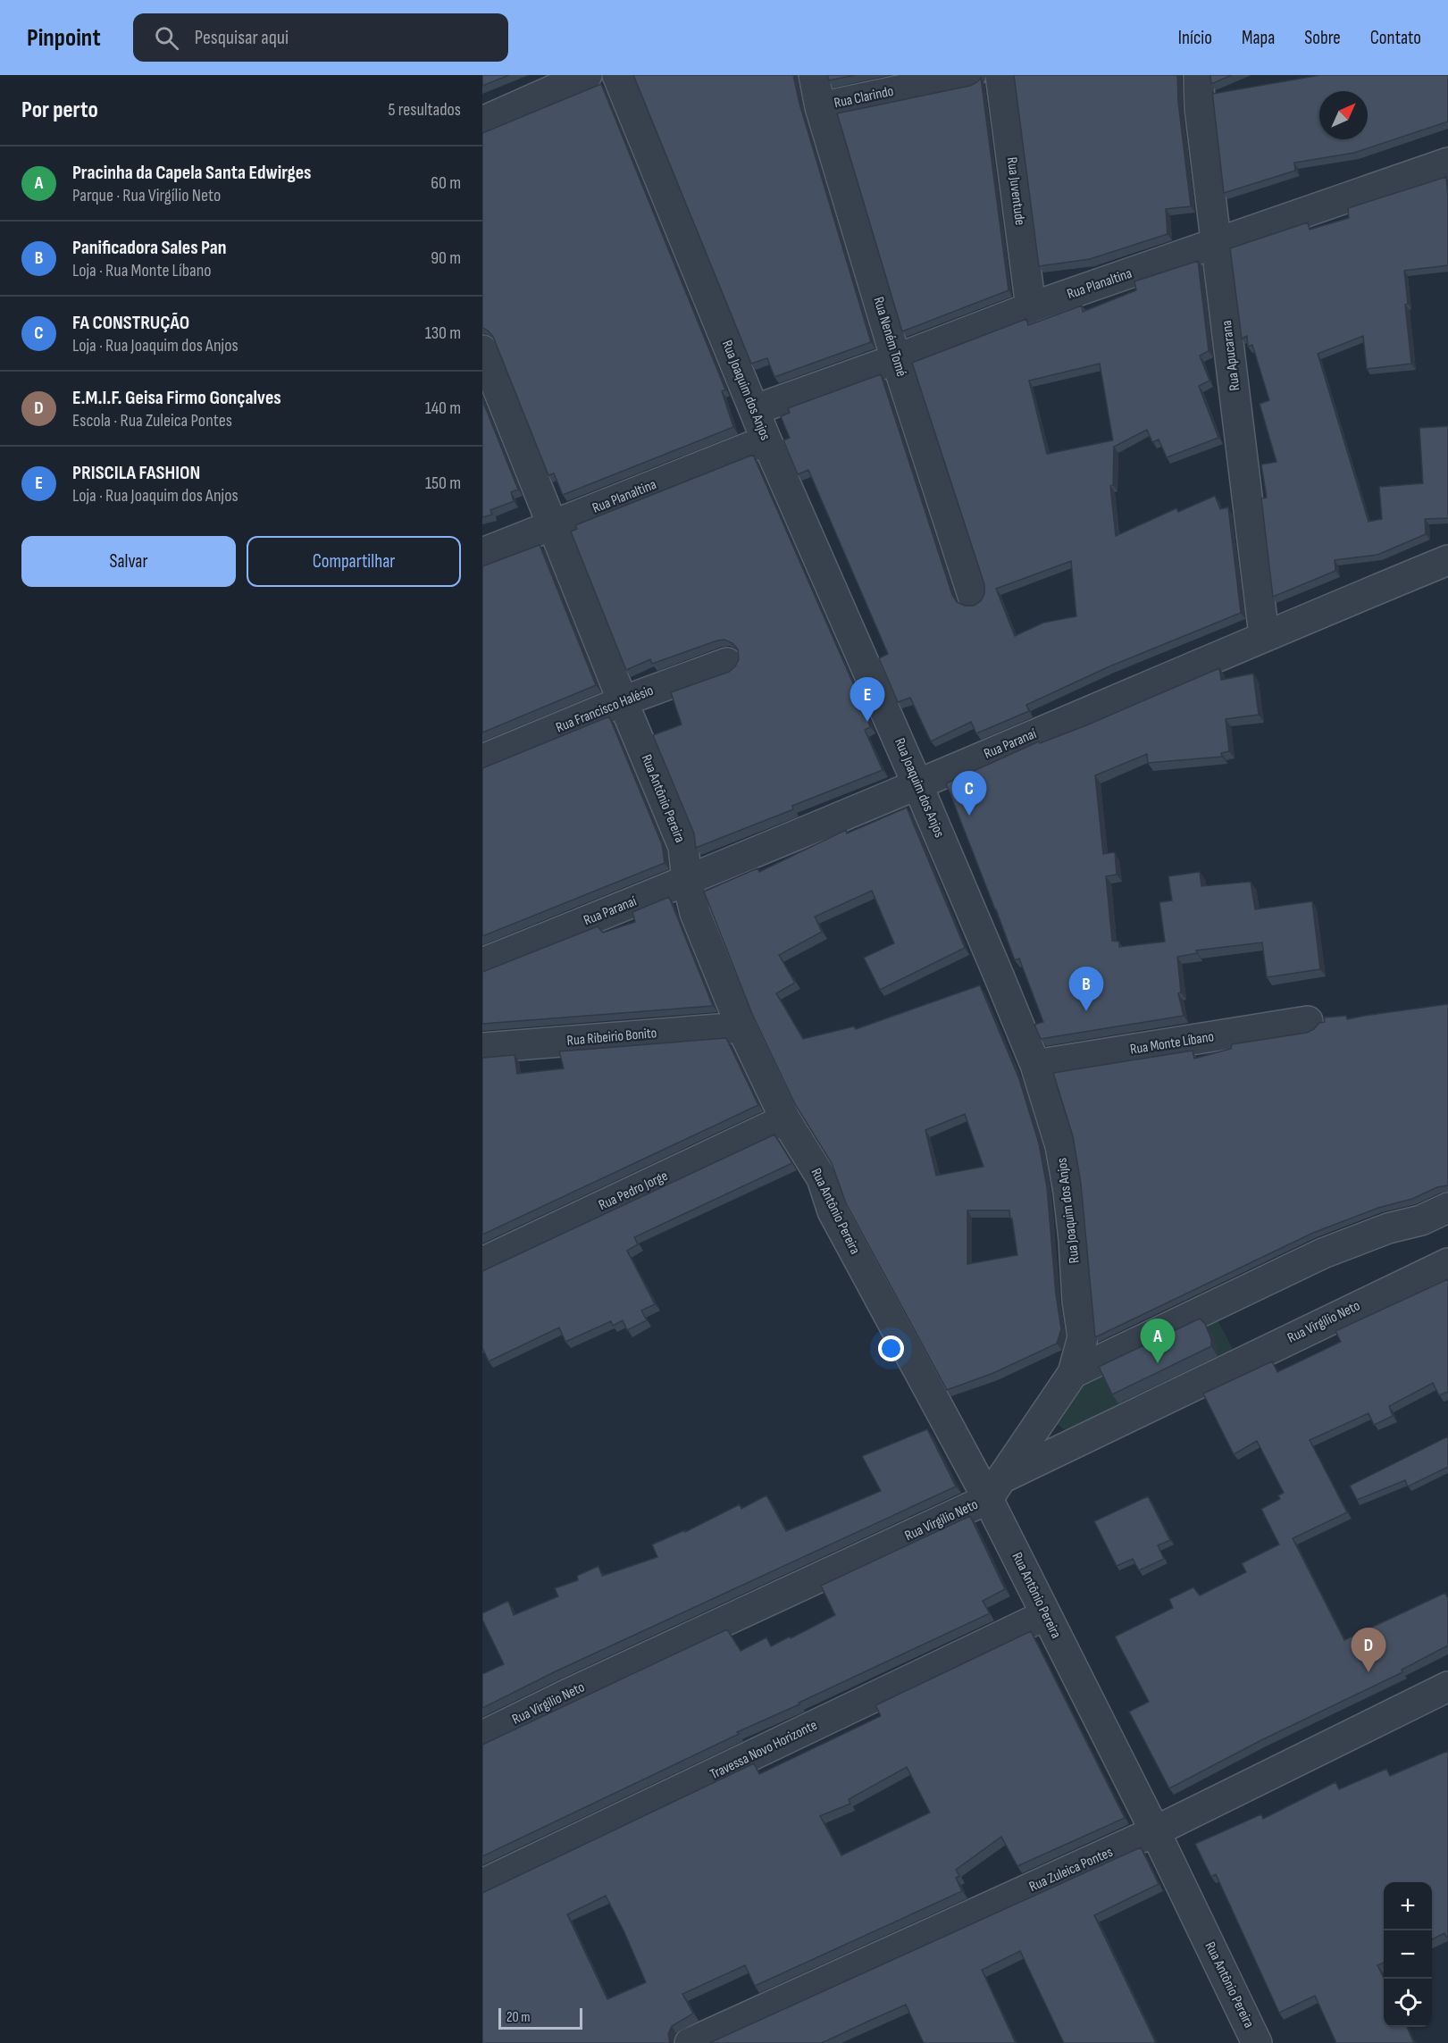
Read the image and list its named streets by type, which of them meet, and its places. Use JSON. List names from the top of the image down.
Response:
{
  "streets": {
    "street": [
      "Rua Clarindo",
      "Rua Juventude",
      "Rua Planaltina",
      "Rua Neném Tomé",
      "Rua Apucarana",
      "Rua Joaquim dos Anjos",
      "Rua Francisco Halésio",
      "Rua Paranaí",
      "Rua Antônio Pereira",
      "Rua Ribeirio Bonito",
      "Rua Monte Líbano",
      "Rua Pedro Jorge",
      "Rua Virgílio Neto",
      "Travessa Novo Horizonte",
      "Rua Zuleica Pontes"
    ]
  },
  "crossings": [
    ["Rua Clarindo", "Rua Neném Tomé"],
    ["Rua Juventude", "Rua Planaltina"],
    ["Rua Planaltina", "Rua Neném Tomé"],
    ["Rua Planaltina", "Rua Apucarana"],
    ["Rua Planaltina", "Rua Joaquim dos Anjos"],
    ["Rua Planaltina", "Rua Antônio Pereira"],
    ["Rua Apucarana", "Rua Paranaí"],
    ["Rua Joaquim dos Anjos", "Rua Paranaí"],
    ["Rua Joaquim dos Anjos", "Rua Antônio Pereira"],
    ["Rua Joaquim dos Anjos", "Rua Monte Líbano"],
    ["Rua Joaquim dos Anjos", "Rua Virgílio Neto"],
    ["Rua Francisco Halésio", "Rua Antônio Pereira"],
    ["Rua Paranaí", "Rua Antônio Pereira"],
    ["Rua Antônio Pereira", "Rua Ribeirio Bonito"],
    ["Rua Antônio Pereira", "Rua Pedro Jorge"],
    ["Rua Antônio Pereira", "Rua Virgílio Neto"],
    ["Rua Antônio Pereira", "Travessa Novo Horizonte"],
    ["Rua Antônio Pereira", "Rua Zuleica Pontes"]
  ],
  "scale_bar": "20 m",
  "north": "top right",
  "page": {
    "header": "Pinpoint",
    "search": "Pesquisar aqui",
    "nav": [
      "Início",
      "Mapa",
      "Sobre",
      "Contato"
    ],
    "heading": ["Por perto", "5 resultados"],
    "list": [
      {
        "mark": "A",
        "name": "Pracinha da Capela Santa Edwirges",
        "note": "Parque · Rua Virgílio Neto",
        "value": "60 m"
      },
      {
        "mark": "B",
        "name": "Panificadora Sales Pan",
        "note": "Loja · Rua Monte Líbano",
        "value": "90 m"
      },
      {
        "mark": "C",
        "name": "FA CONSTRUÇÃO",
        "note": "Loja · Rua Joaquim dos Anjos",
        "value": "130 m"
      },
      {
        "mark": "D",
        "name": "E.M.I.F. Geisa Firmo Gonçalves",
        "note": "Escola · Rua Zuleica Pontes",
        "value": "140 m"
      },
      {
        "mark": "E",
        "name": "PRISCILA FASHION",
        "note": "Loja · Rua Joaquim dos Anjos",
        "value": "150 m"
      }
    ],
    "buttons": ["Salvar", "Compartilhar"],
    "pins": [
      "E",
      "C",
      "B",
      "A",
      "D"
    ],
    "map_buttons": ["+", "−"],
    "scale": "20 m"
  }
}
